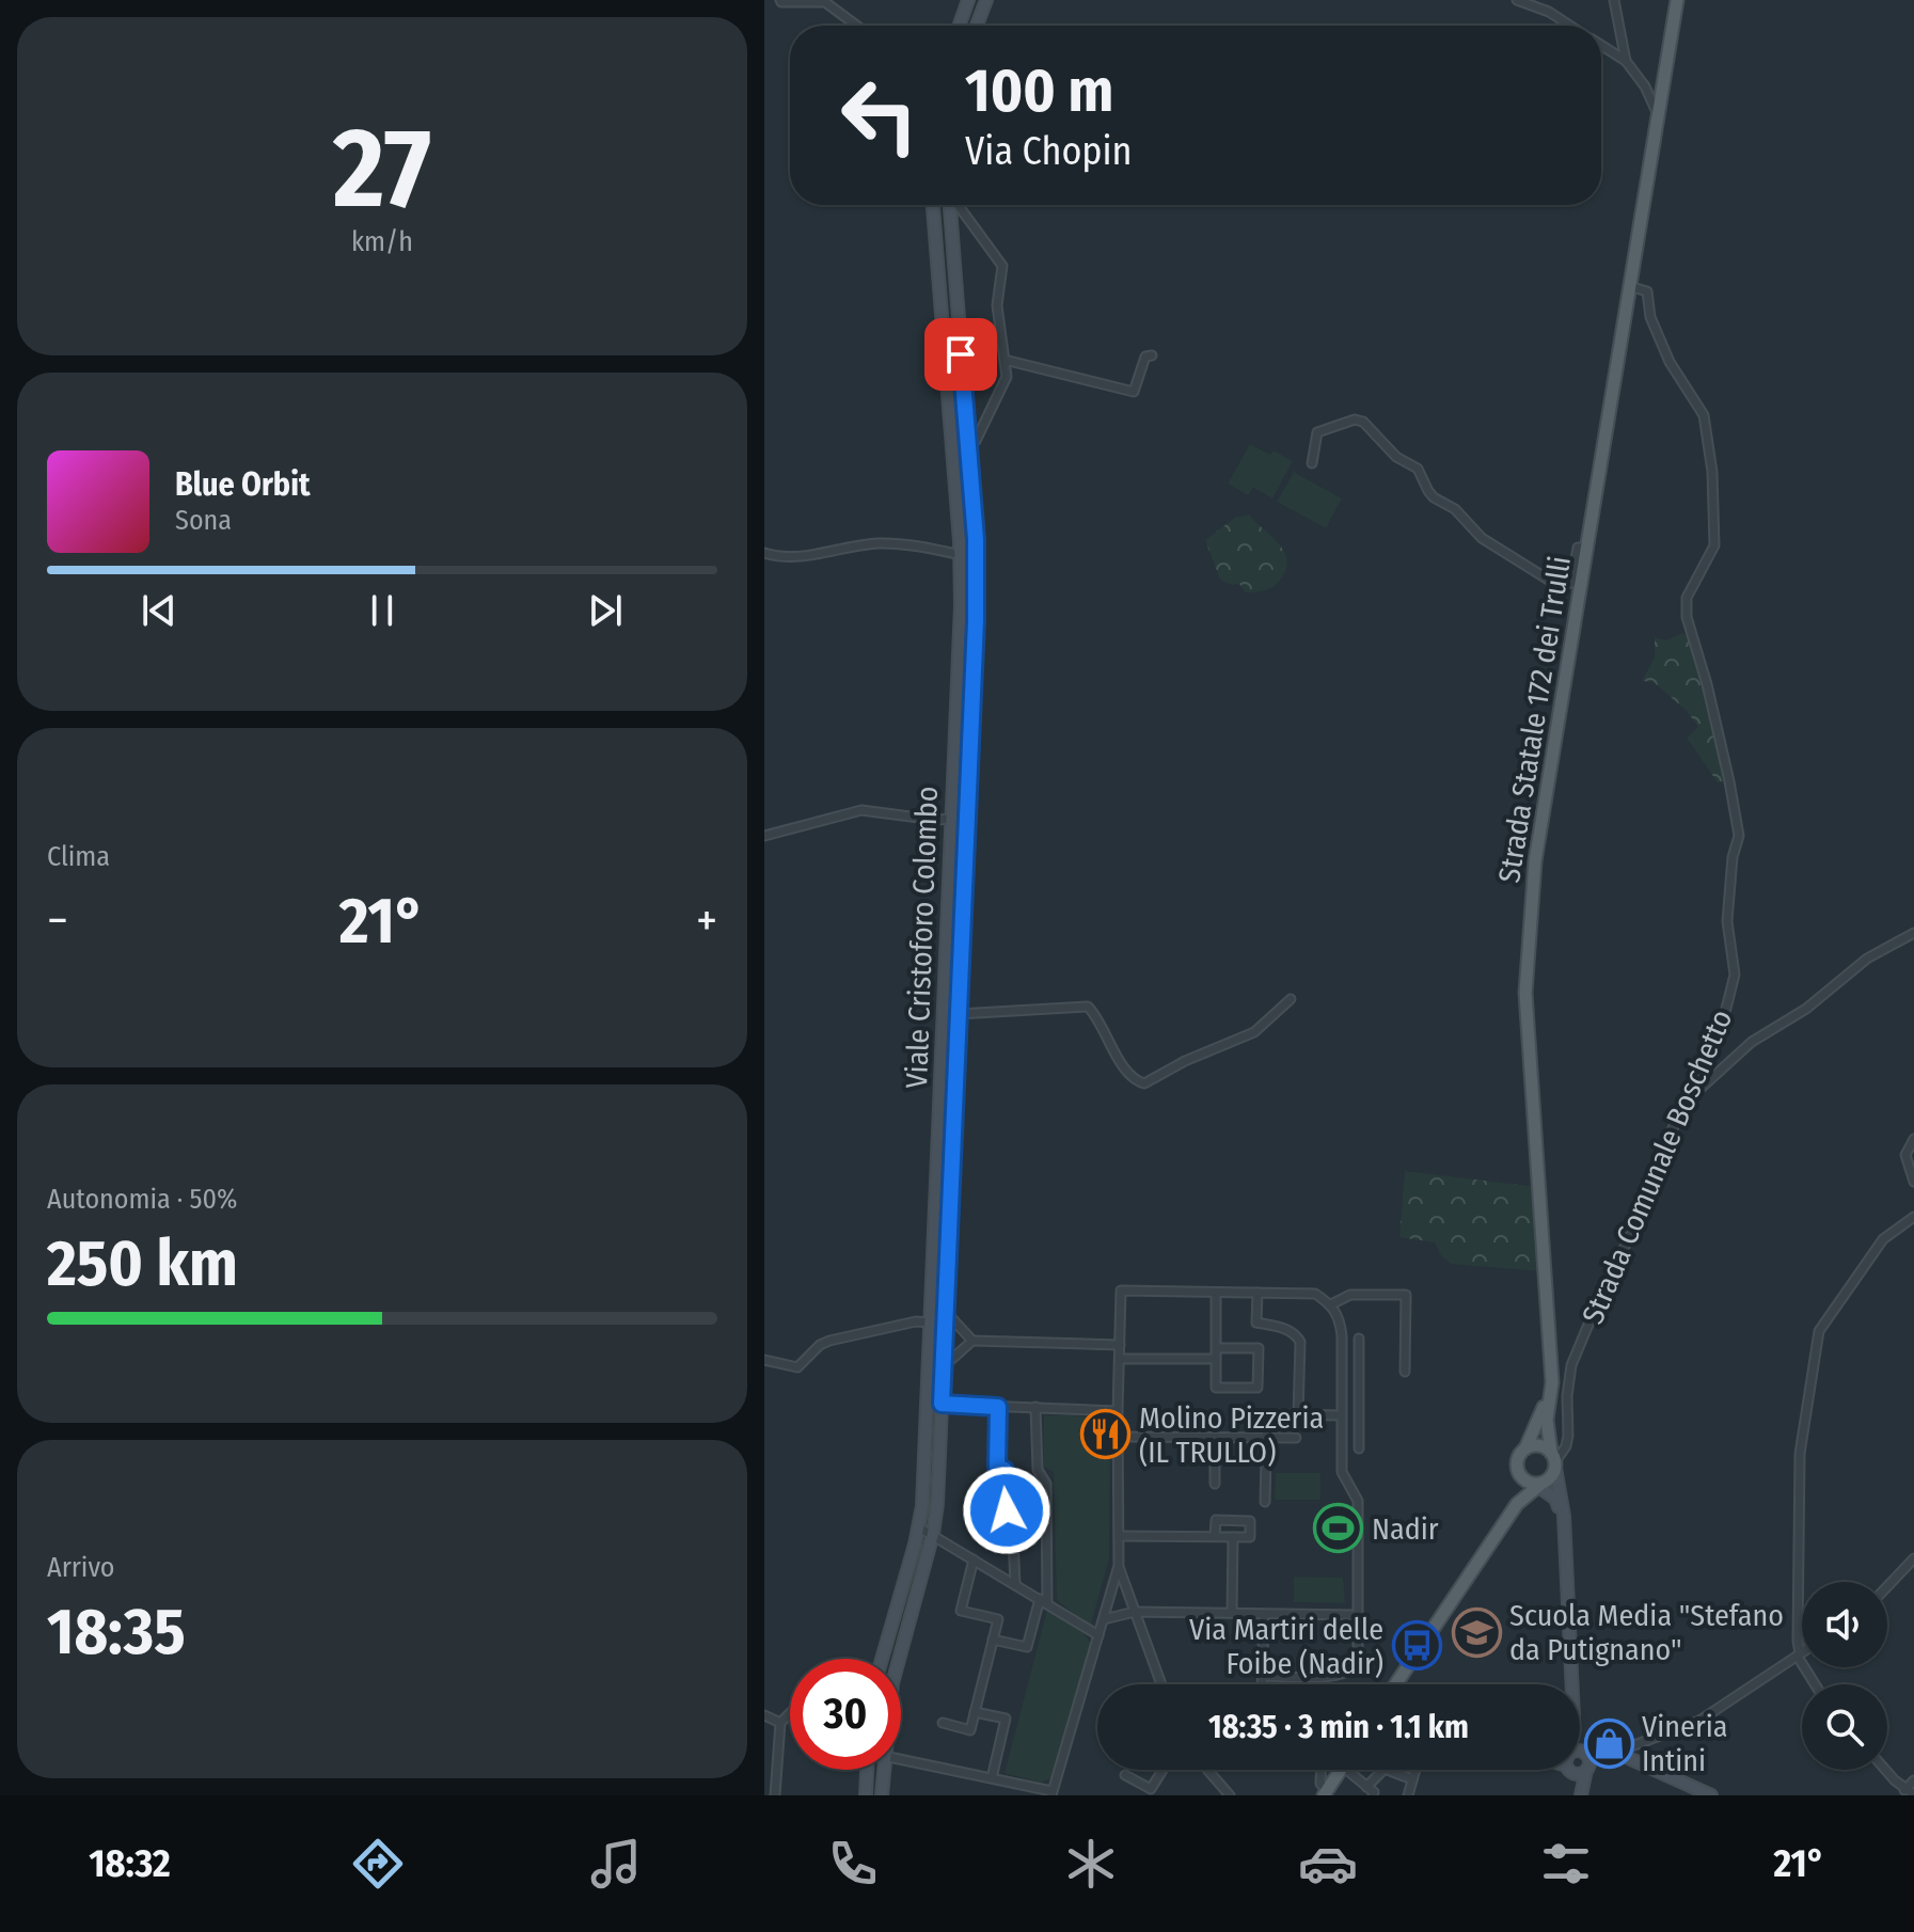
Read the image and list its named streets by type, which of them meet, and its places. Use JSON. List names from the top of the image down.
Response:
{
  "streets": {
    "main road": ["Strada Statale 172 dei Trulli", "Viale Cristoforo Colombo"],
    "street": ["Strada Comunale Boschetto"]
  },
  "crossings": [
    ["Strada Statale 172 dei Trulli", "Strada Comunale Boschetto"]
  ],
  "places": {
    "restaurant": ["Molino Pizzeria (IL TRULLO)"],
    "sports": ["Nadir"],
    "school or university": ["Scuola Media \"Stefano da Putignano\""],
    "bus stop": ["Via Martiri delle Foibe (Nadir)"],
    "shop": ["Vineria Intini"]
  },
  "page": {
    "tile": [
      ["27", "km/h"],
      "Clima",
      ["Autonomia · 50%", "250 km"],
      ["Arrivo", "18:35"]
    ],
    "turn": ["100 m", "Via Chopin"],
    "song": ["Blue Orbit", "Sona"],
    "heat": ["−", "21°", "+"],
    "limit": "30",
    "trip": "18:35 · 3 min · 1.1 km",
    "tabs": ["18:32", "21°"]
  }
}
